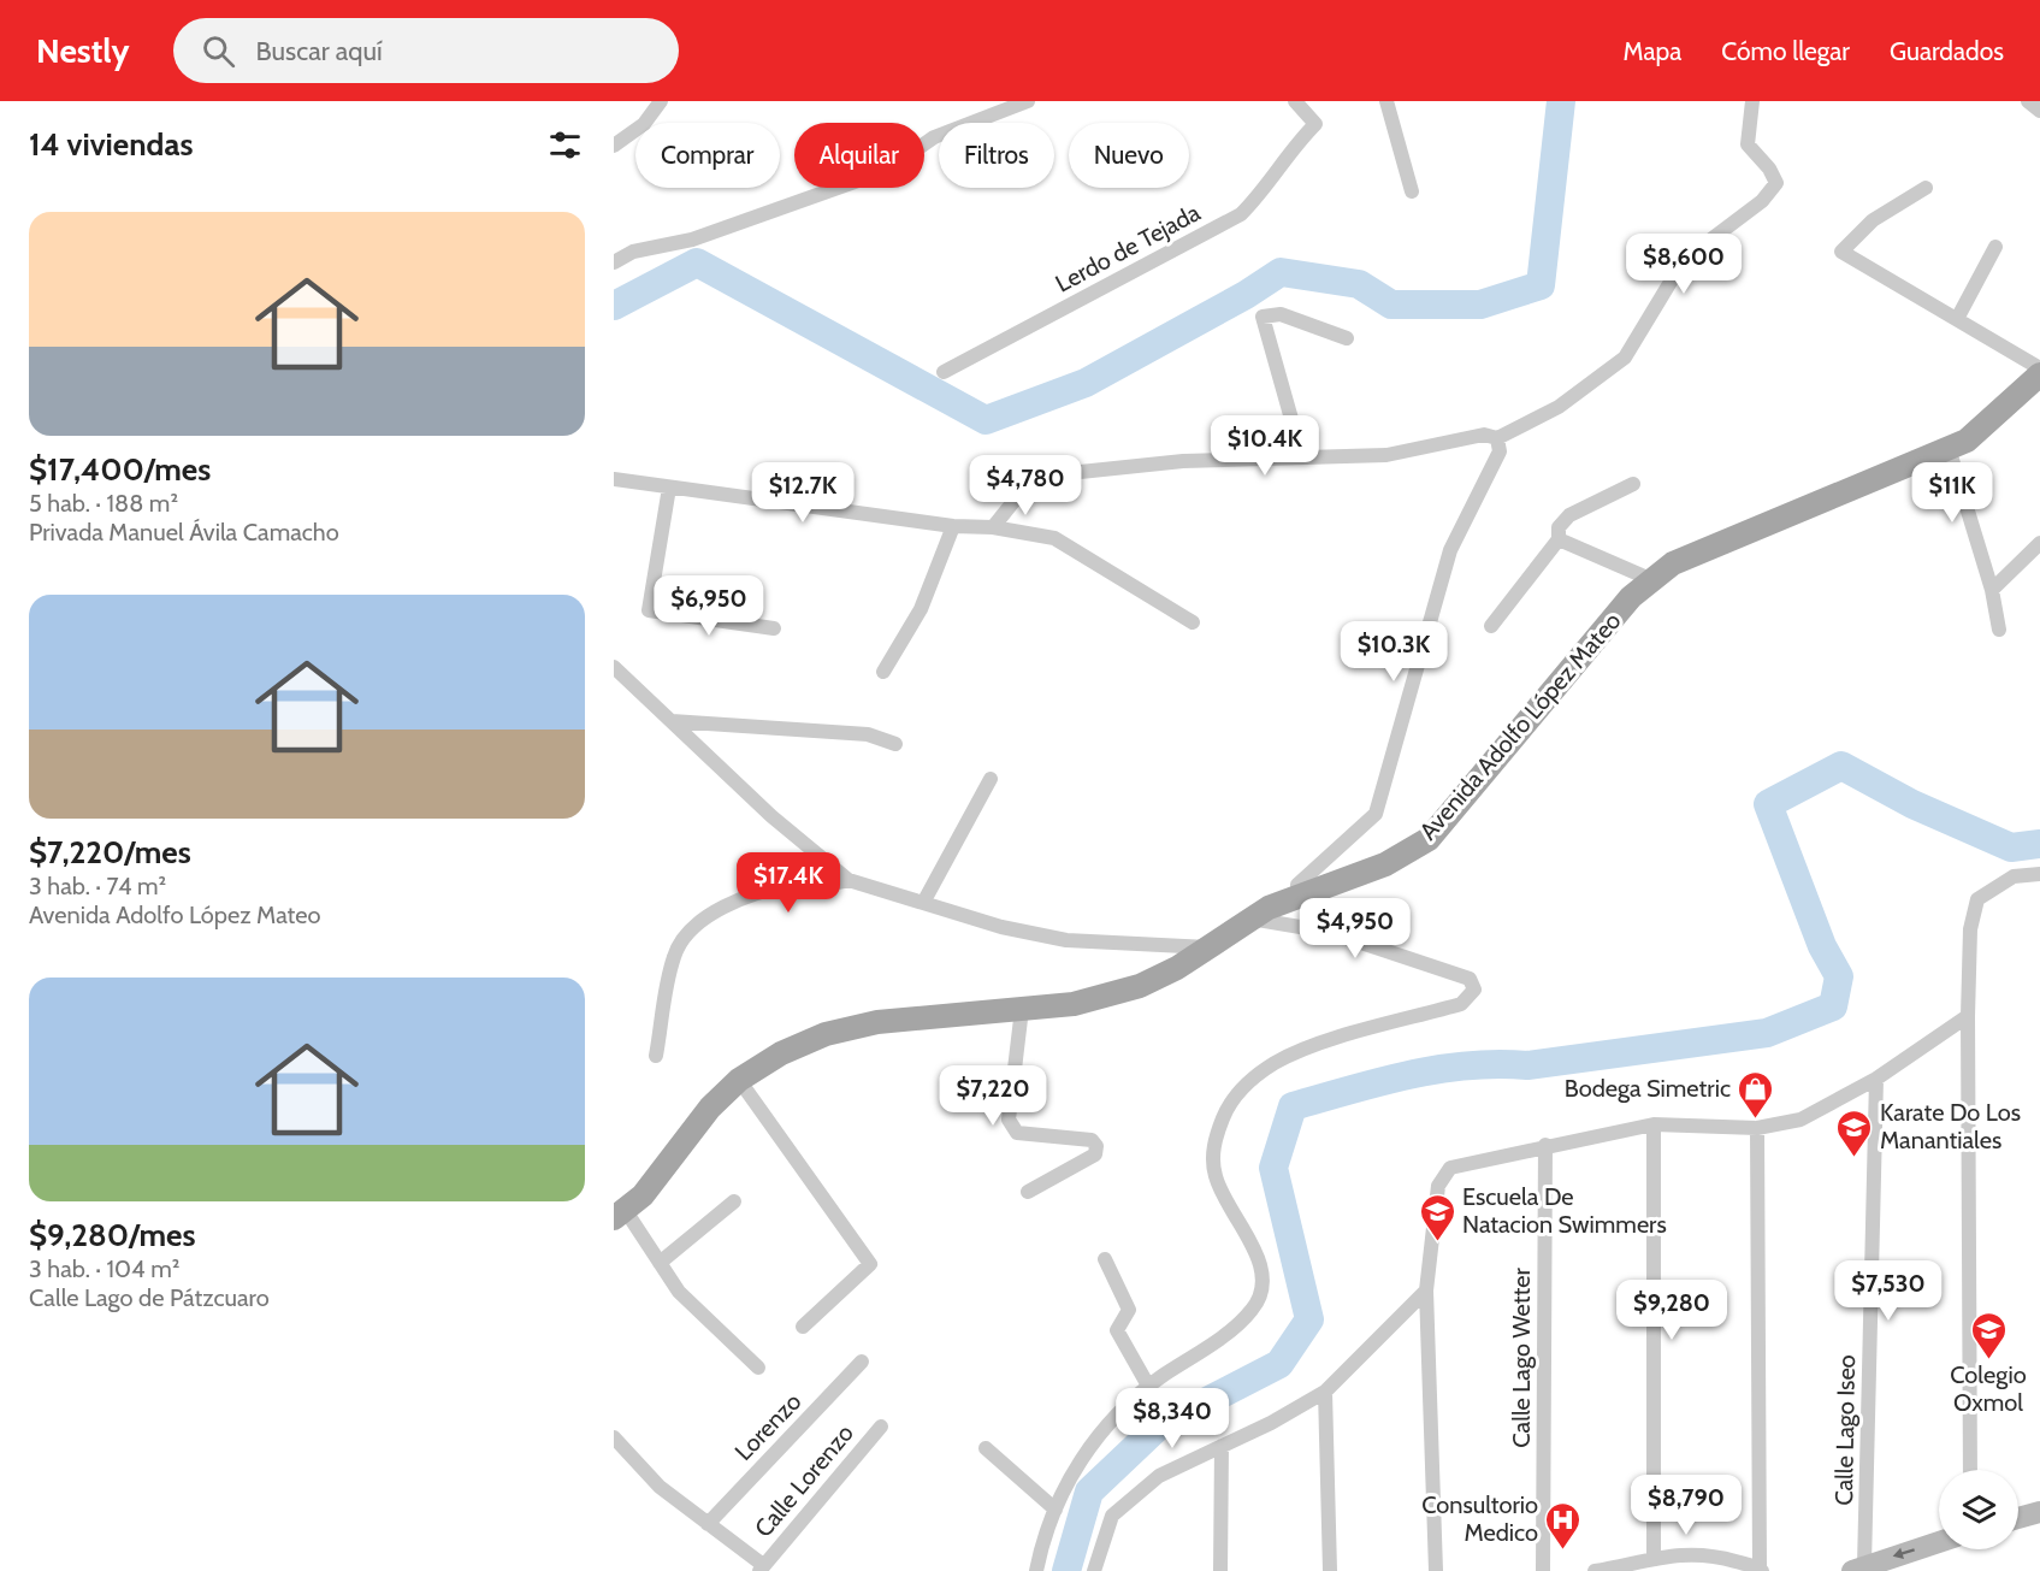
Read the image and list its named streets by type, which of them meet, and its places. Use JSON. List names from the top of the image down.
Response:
{
  "streets": {
    "main road": ["Avenida Adolfo López Mateo"],
    "street": [
      "Lerdo de Tejada",
      "Calle Lago Wetter",
      "Lorenzo",
      "Calle Lago Iseo",
      "Calle Lorenzo"
    ]
  },
  "places": {
    "shop": ["Bodega Simetric"],
    "school or university": ["Karate Do Los Manantiales", "Escuela De Natacion Swimmers", "Colegio Oxmol"],
    "hospital": ["Consultorio Medico"]
  },
  "page": {
    "header": "Nestly",
    "search": "Buscar aquí",
    "nav": ["Mapa", "Cómo llegar", "Guardados"],
    "heading": "14 viviendas",
    "chip": [
      "Comprar",
      "Alquilar",
      "Filtros",
      "Nuevo"
    ],
    "list": [
      {
        "name": "$17,400/mes",
        "note": "5 hab. · 188 m² · Privada Manuel Ávila Camacho"
      },
      {
        "name": "$7,220/mes",
        "note": "3 hab. · 74 m² · Avenida Adolfo López Mateo"
      },
      {
        "name": "$9,280/mes",
        "note": "3 hab. · 104 m² · Calle Lago de Pátzcuaro"
      }
    ],
    "price": [
      "$8,600",
      "$10.4K",
      "$4,780",
      "$12.7K",
      "$11K",
      "$6,950",
      "$10.3K",
      "$17.4K",
      "$4,950",
      "$7,220",
      "$7,530",
      "$9,280",
      "$8,340",
      "$8,790"
    ]
  }
}
